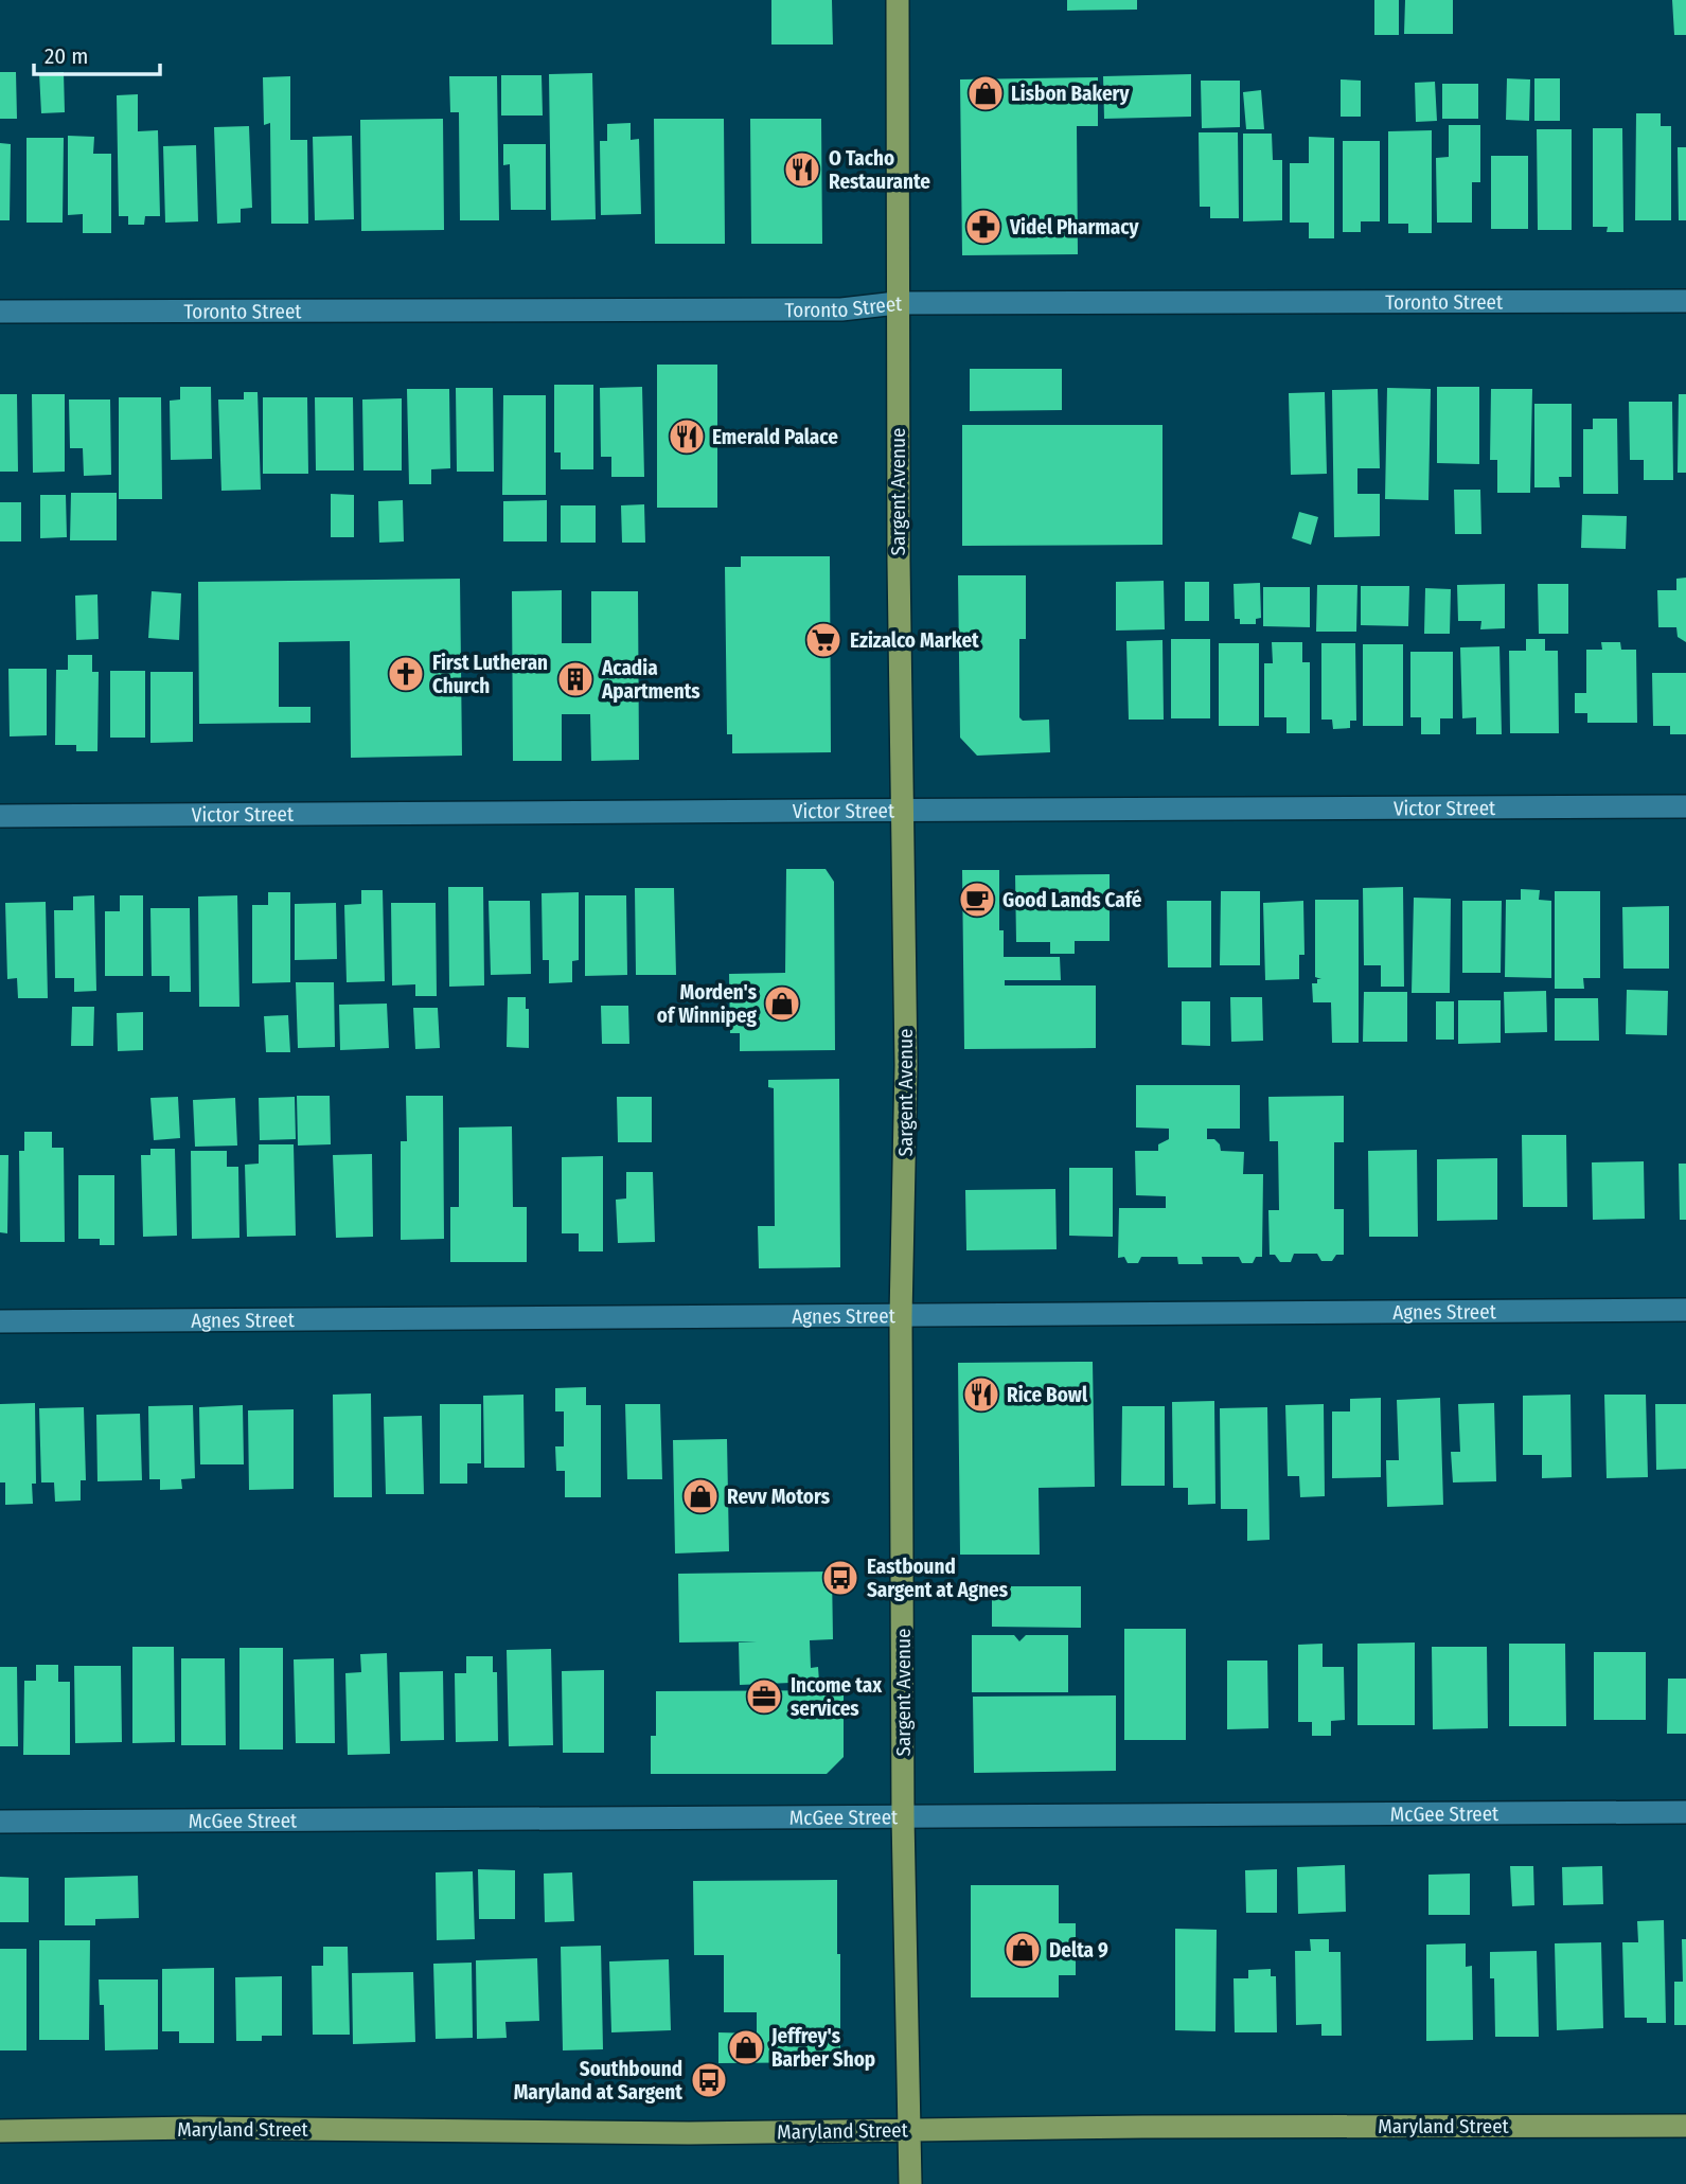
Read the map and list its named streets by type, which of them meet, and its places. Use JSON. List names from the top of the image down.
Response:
{
  "streets": {
    "main road": ["Sargent Avenue", "Maryland Street"],
    "street": [
      "Toronto Street",
      "Victor Street",
      "Agnes Street",
      "McGee Street"
    ]
  },
  "crossings": [
    ["Toronto Street", "Sargent Avenue"],
    ["Sargent Avenue", "Victor Street"],
    ["Sargent Avenue", "Agnes Street"],
    ["Sargent Avenue", "McGee Street"],
    ["Sargent Avenue", "Maryland Street"]
  ],
  "places": {
    "shop": [
      "Lisbon Bakery",
      "Morden's of Winnipeg",
      "Revv Motors",
      "Delta 9",
      "Jeffrey's Barber Shop"
    ],
    "restaurant": ["O Tacho Restaurante", "Emerald Palace", "Rice Bowl"],
    "pharmacy": ["Videl Pharmacy"],
    "supermarket": ["Ezizalco Market"],
    "church": ["First Lutheran Church"],
    "building": ["Acadia Apartments"],
    "cafe": ["Good Lands Café"],
    "bus stop": ["Eastbound Sargent at Agnes", "Southbound Maryland at Sargent"],
    "office": ["Income tax services"]
  },
  "scale_bar": "20 m"
}
